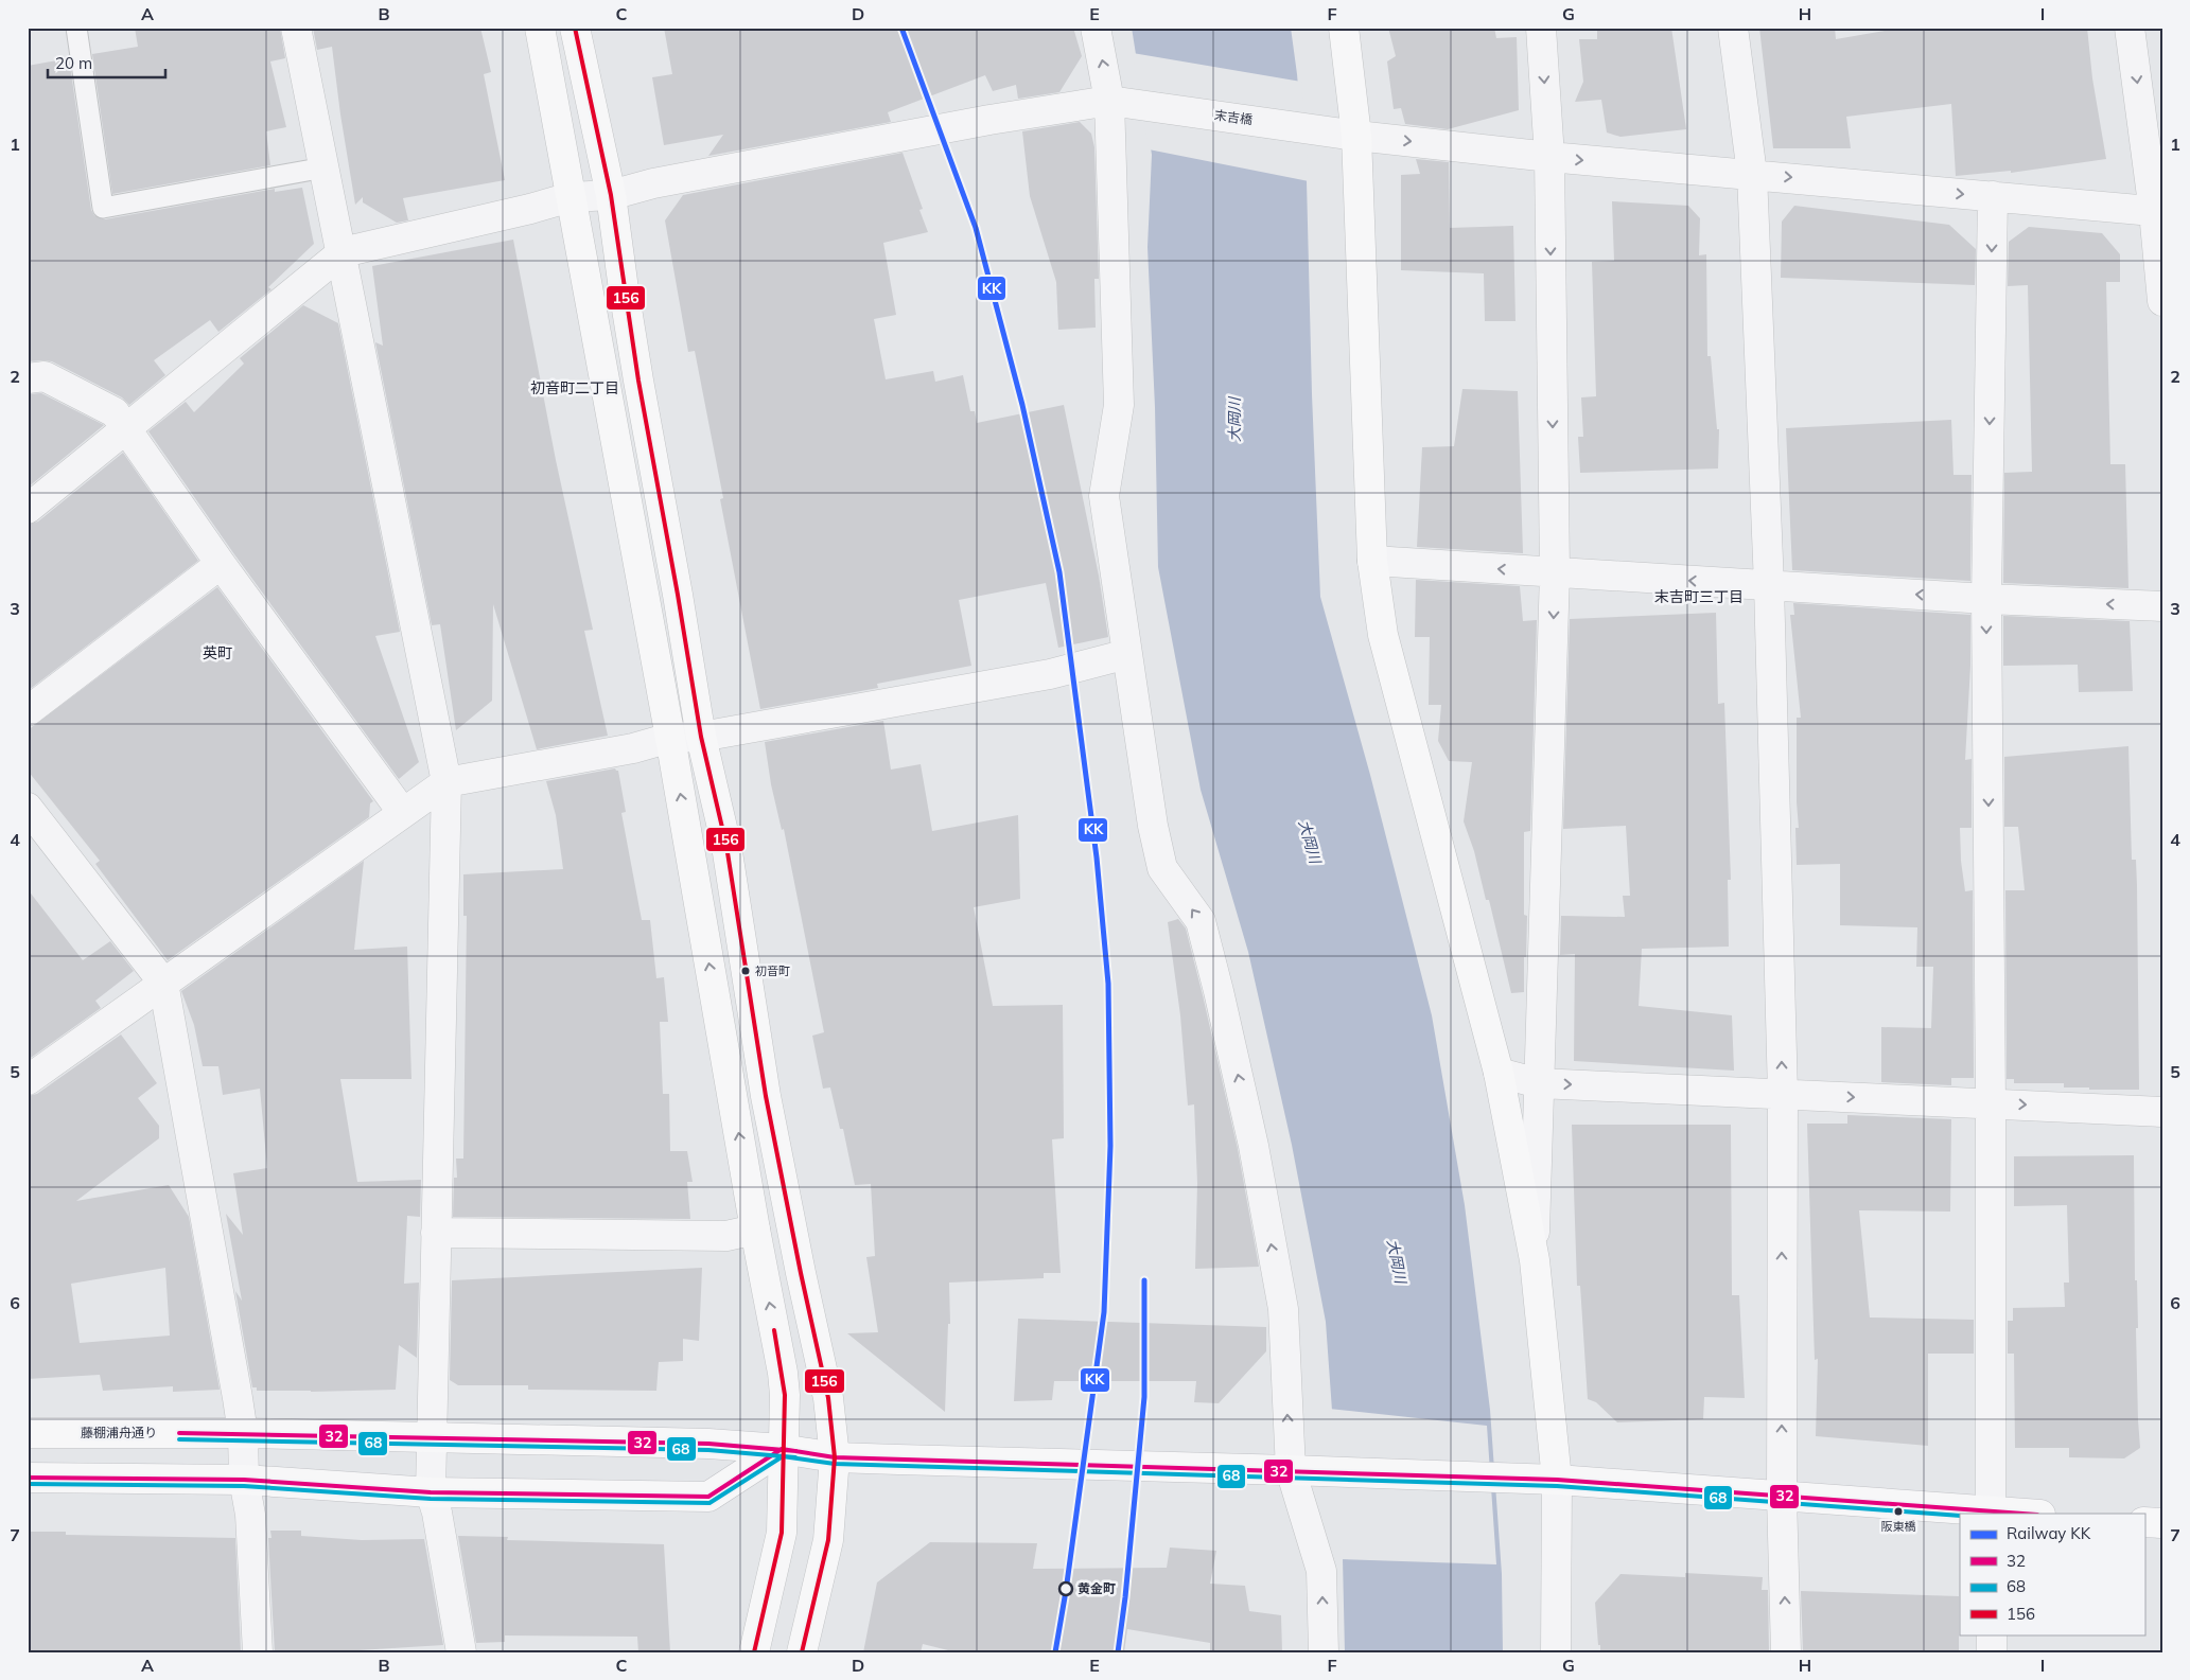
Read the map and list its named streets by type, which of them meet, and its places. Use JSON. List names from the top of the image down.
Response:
{
  "streets": {
    "main road": ["藤棚浦舟通り"],
    "street": ["末吉橋"]
  },
  "districts": ["初音町二丁目", "末吉町三丁目", "英町"],
  "water": ["大岡川"],
  "places": ["初音町", "阪東橋", "黄金町"],
  "lines": [
    "rail line KK",
    "transit line 156",
    "transit line 32",
    "transit line 68"
  ],
  "legend": [
    "Railway KK",
    "32",
    "68",
    "156"
  ],
  "scale_bar": "20 m",
  "grid": {
    "columns": [
      "A",
      "B",
      "C",
      "D",
      "E",
      "F",
      "G",
      "H",
      "I"
    ],
    "rows": [
      "1",
      "2",
      "3",
      "4",
      "5",
      "6",
      "7"
    ]
  }
}
